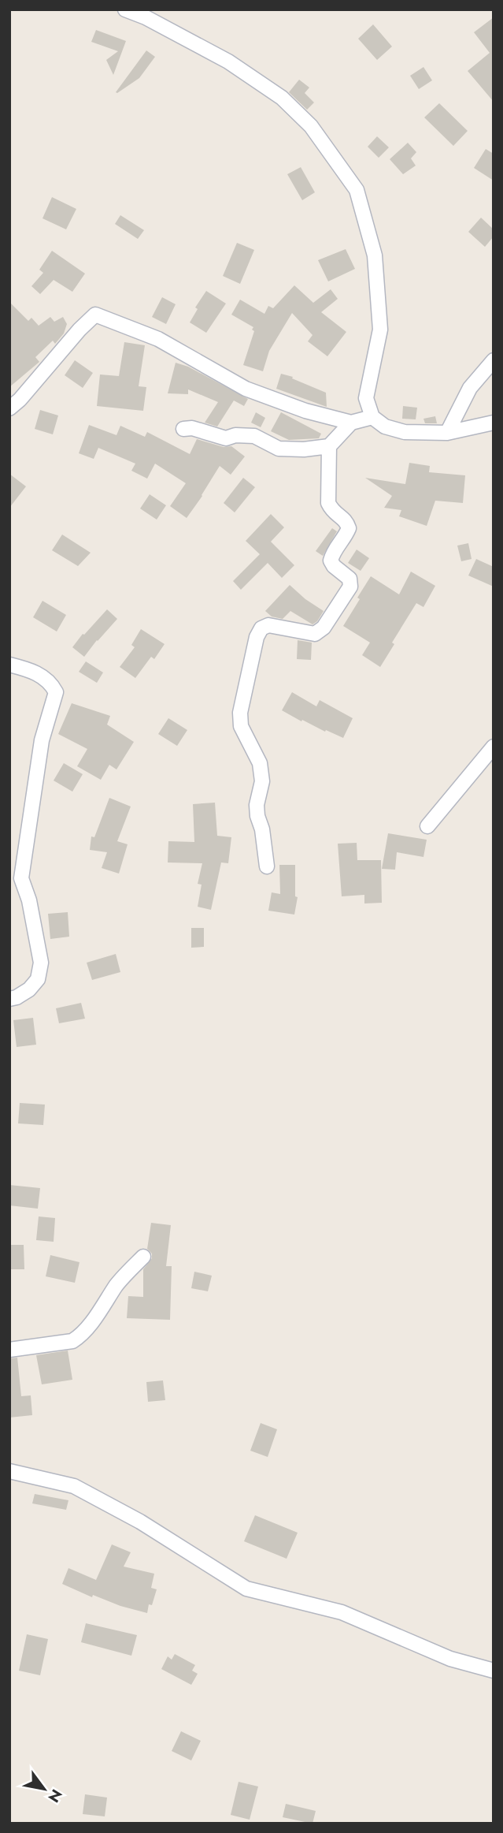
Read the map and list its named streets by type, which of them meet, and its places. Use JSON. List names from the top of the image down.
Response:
{
  "north": "bottom right"
}
